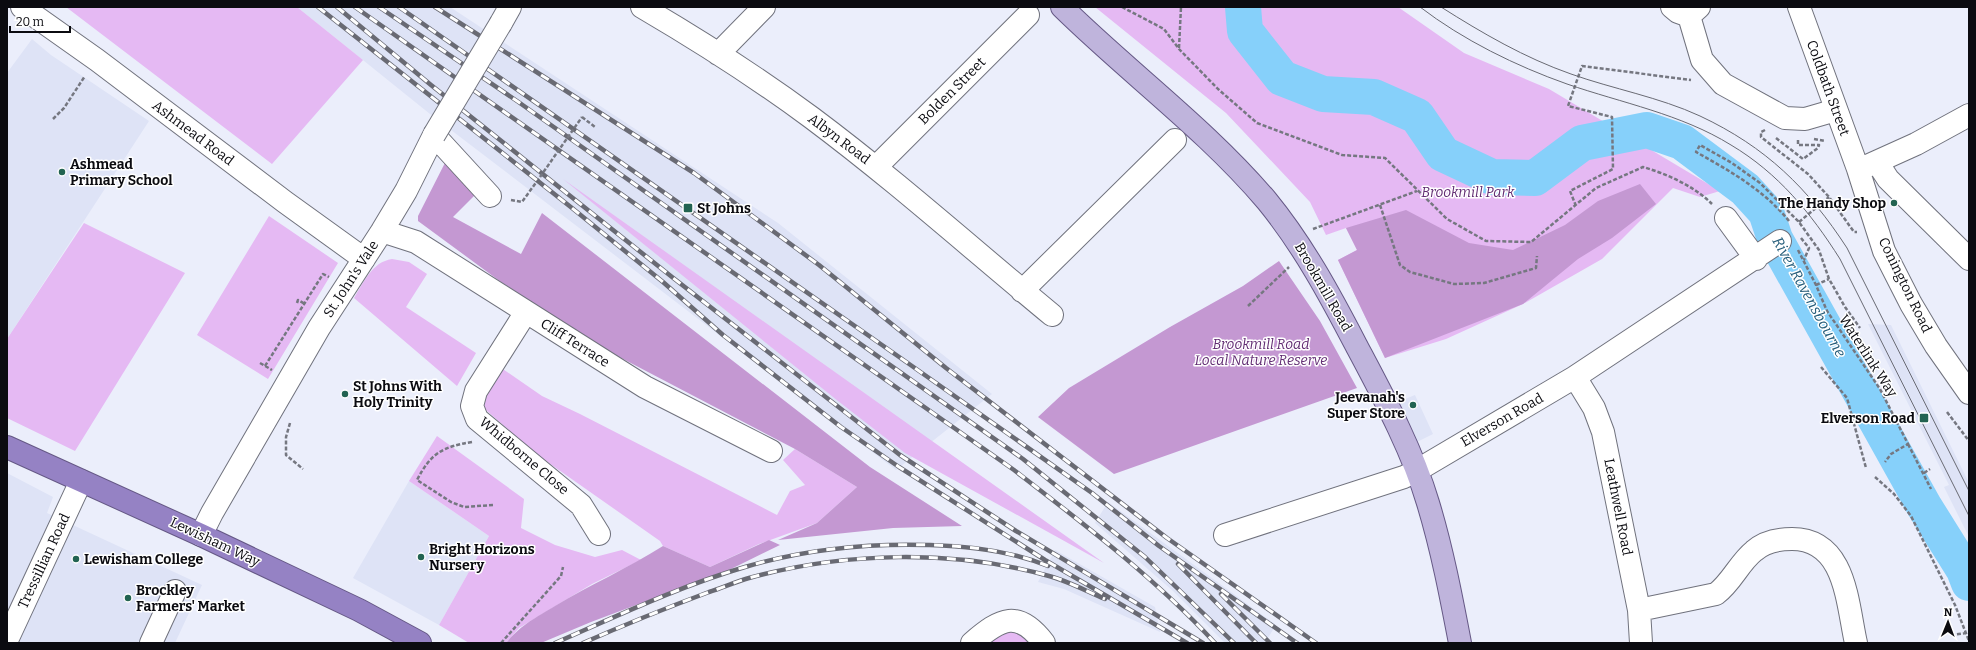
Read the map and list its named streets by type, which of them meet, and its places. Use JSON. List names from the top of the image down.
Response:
{
  "streets": {
    "highway": ["Lewisham Way"],
    "main road": ["Brookmill Road"],
    "street": [
      "Coldbath Street",
      "Bolden Street",
      "Ashmead Road",
      "Albyn Road",
      "St. John's Vale",
      "Conington Road",
      "Cliff Terrace",
      "Elverson Road",
      "Whidborne Close",
      "Leathwell Road",
      "Tressillian Road"
    ],
    "path": ["Waterlink Way"]
  },
  "crossings": [
    ["Coldbath Street", "Conington Road"],
    ["Bolden Street", "Albyn Road"],
    ["Ashmead Road", "St. John's Vale"],
    ["St. John's Vale", "Cliff Terrace"],
    ["St. John's Vale", "Lewisham Way"],
    ["Brookmill Road", "Elverson Road"],
    ["Cliff Terrace", "Whidborne Close"],
    ["Elverson Road", "Leathwell Road"],
    ["Lewisham Way", "Tressillian Road"]
  ],
  "water": ["River Ravensbourne"],
  "parks": ["Brookmill Park", "Brookmill Road Local Nature Reserve"],
  "places": {
    "other": [
      "Ashmead Primary School",
      "The Handy Shop",
      "St Johns With Holy Trinity",
      "Jeevanah's Super Store",
      "Bright Horizons Nursery",
      "Lewisham College",
      "Brockley Farmers' Market"
    ],
    "transit": ["St Johns", "Elverson Road"]
  },
  "scale_bar": "20 m",
  "north": "top"
}
